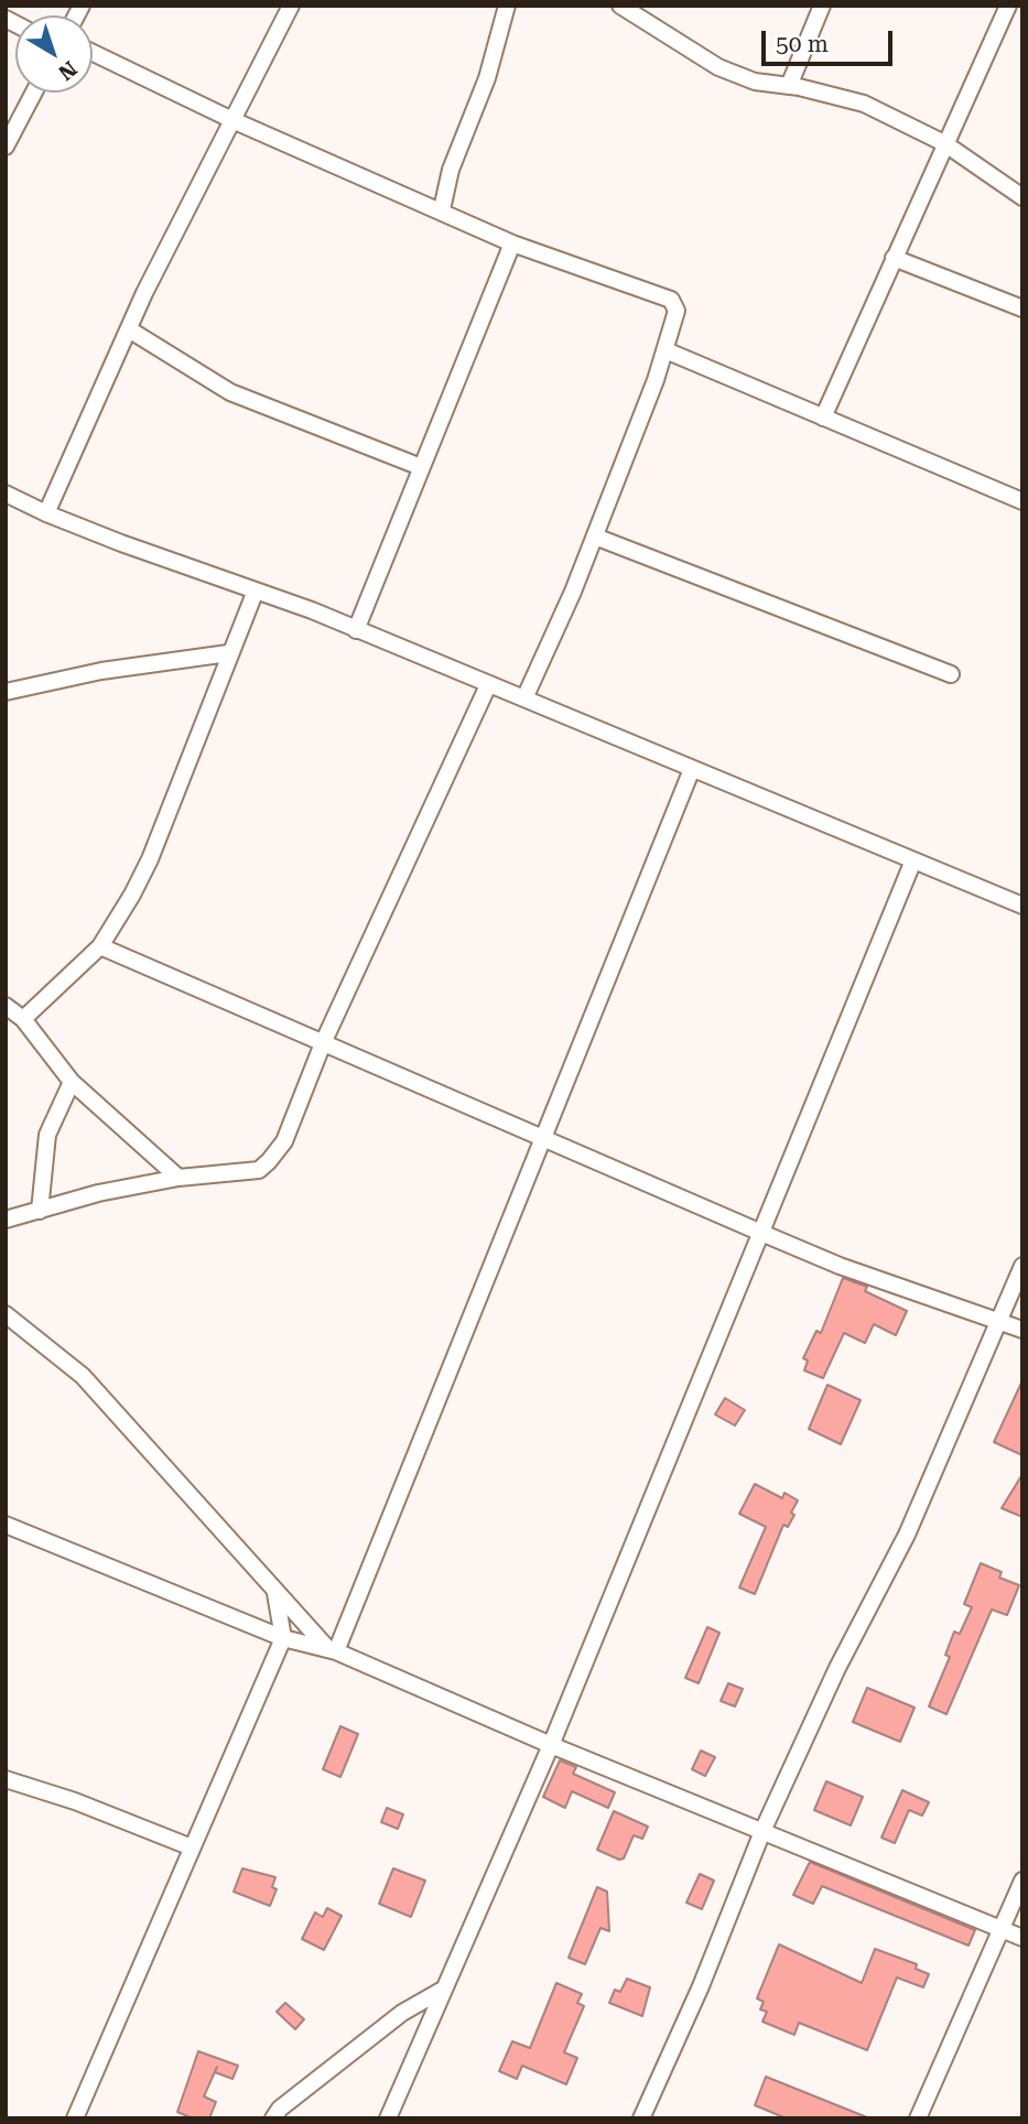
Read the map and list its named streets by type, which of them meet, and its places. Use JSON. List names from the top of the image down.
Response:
{
  "scale_bar": "50 m",
  "north": "bottom right"
}
